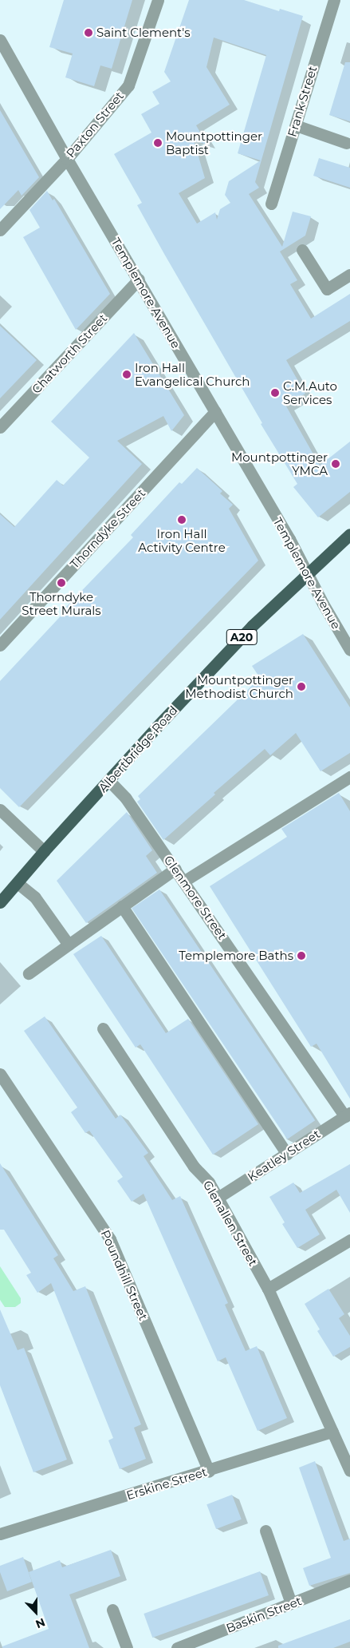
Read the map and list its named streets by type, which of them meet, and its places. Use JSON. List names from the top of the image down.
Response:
{
  "streets": {
    "main road": ["A20", "Albertbridge Road"],
    "street": [
      "Frank Street",
      "Paxton Street",
      "Templemore Avenue",
      "Chatworth Street",
      "Thorndyke Street",
      "Glenmore Street",
      "Keatley Street",
      "Glenallen Street",
      "Poundhill Street",
      "Erskine Street",
      "Baskin Street"
    ]
  },
  "crossings": [
    ["Paxton Street", "Templemore Avenue"],
    ["Templemore Avenue", "Chatworth Street"],
    ["Templemore Avenue", "Thorndyke Street"],
    ["Templemore Avenue", "Albertbridge Road"],
    ["Albertbridge Road", "Glenmore Street"],
    ["Glenmore Street", "Keatley Street"],
    ["Keatley Street", "Glenallen Street"],
    ["Glenallen Street", "Erskine Street"],
    ["Poundhill Street", "Erskine Street"]
  ],
  "places": [
    "Saint Clement's",
    "Mountpottinger Baptist",
    "Iron Hall Evangelical Church",
    "C.M.Auto Services",
    "Mountpottinger YMCA",
    "Iron Hall Activity Centre",
    "Thorndyke Street Murals",
    "Mountpottinger Methodist Church",
    "Templemore Baths"
  ],
  "north": "bottom"
}
